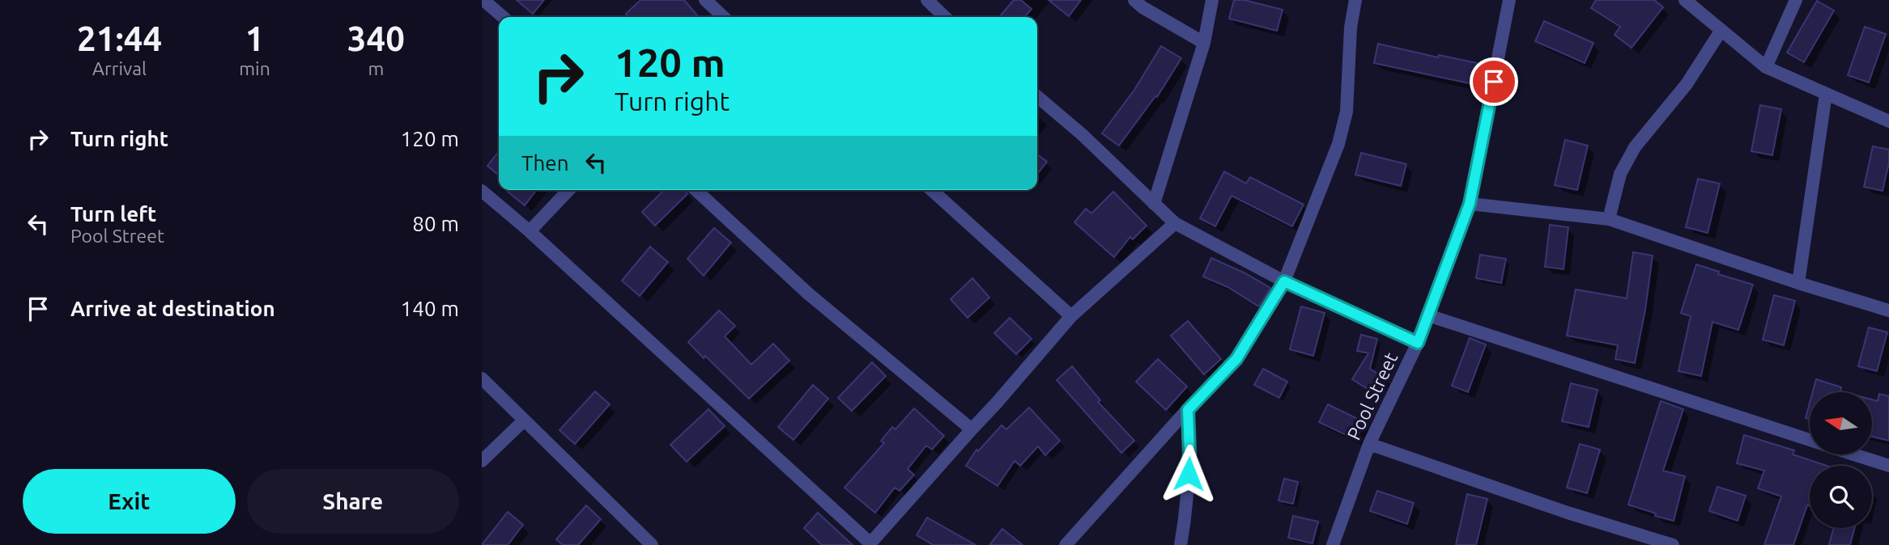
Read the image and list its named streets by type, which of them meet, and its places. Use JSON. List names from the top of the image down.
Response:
{
  "streets": {
    "street": ["Pool Street"]
  },
  "north": "left",
  "page": {
    "eta": [
      "21:44",
      "Arrival",
      "1",
      "min",
      "340",
      "m"
    ],
    "turn": ["120 m", "Turn right"],
    "list": [
      {
        "name": "Turn right",
        "value": "120 m"
      },
      {
        "name": "Turn left",
        "note": "Pool Street",
        "value": "80 m"
      },
      {
        "name": "Arrive at destination",
        "value": "140 m"
      }
    ],
    "then": "Then",
    "buttons": ["Exit", "Share"]
  }
}
